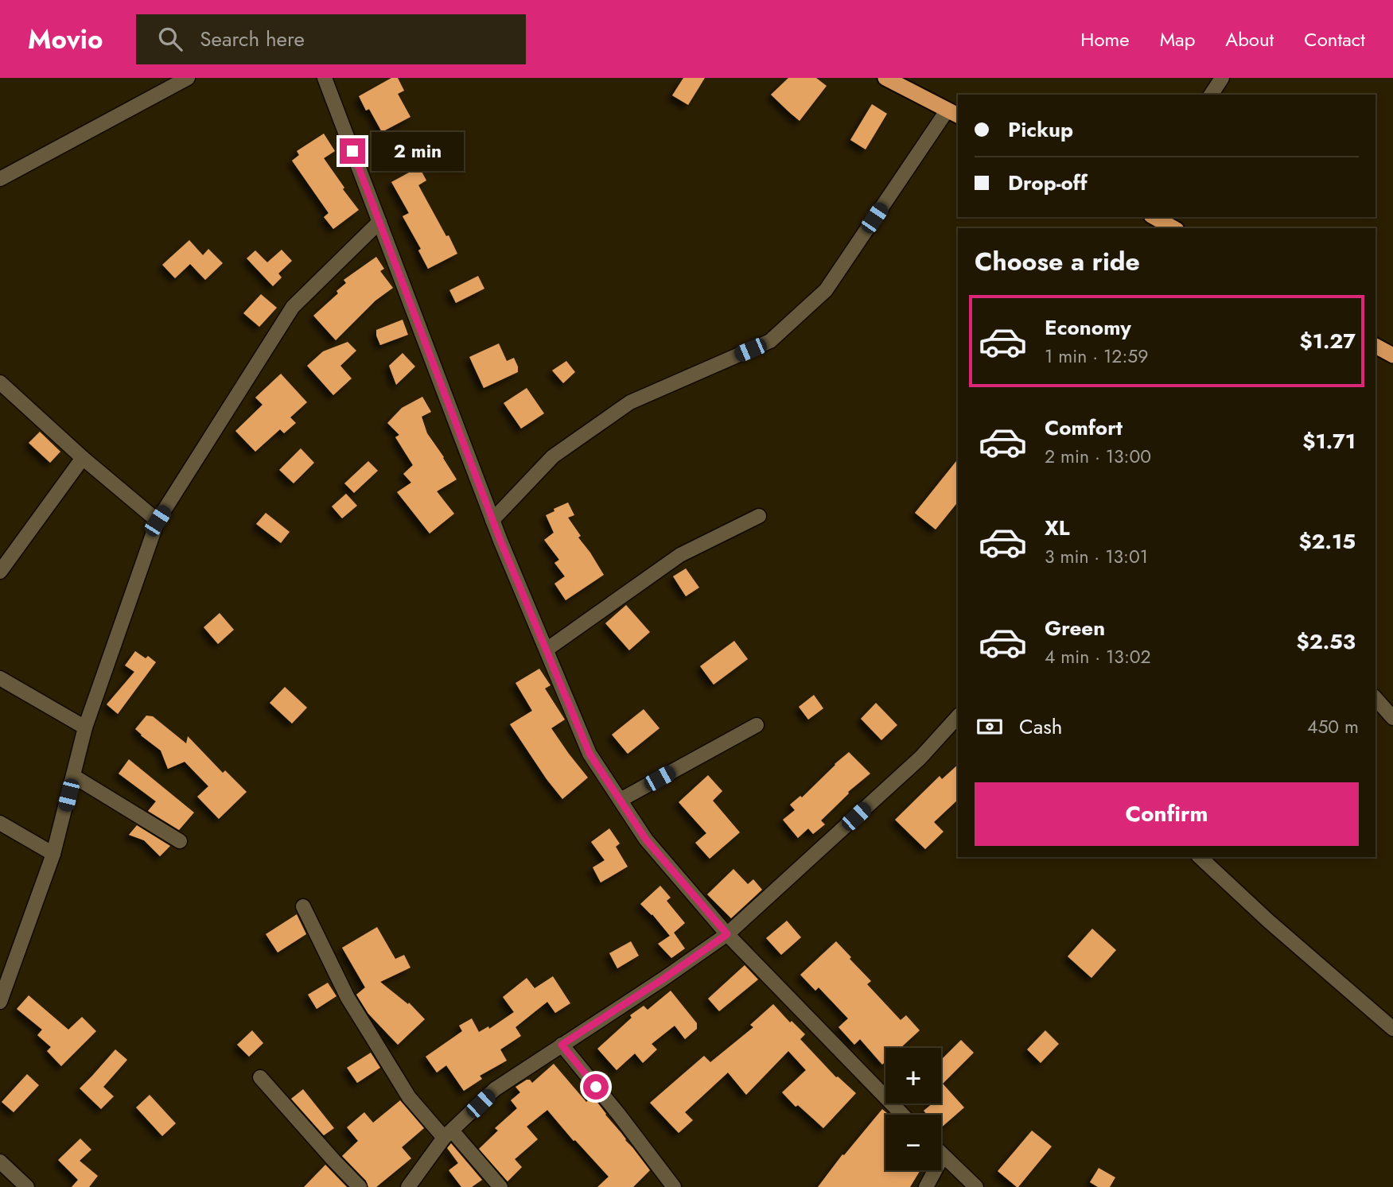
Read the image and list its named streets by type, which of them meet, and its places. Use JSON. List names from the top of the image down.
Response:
{
  "page": {
    "header": "Movio",
    "search": "Search here",
    "nav": [
      "Home",
      "Map",
      "About",
      "Contact"
    ],
    "banner": ["Pickup", "Drop-off"],
    "bubble": "2 min",
    "heading": "Choose a ride",
    "list": [
      {
        "name": "Economy",
        "note": "1 min · 12:59",
        "value": "$1.27"
      },
      {
        "name": "Comfort",
        "note": "2 min · 13:00",
        "value": "$1.71"
      },
      {
        "name": "XL",
        "note": "3 min · 13:01",
        "value": "$2.15"
      },
      {
        "name": "Green",
        "note": "4 min · 13:02",
        "value": "$2.53"
      }
    ],
    "pay": ["Cash", "450 m"],
    "buttons": "Confirm",
    "map_buttons": ["+", "−"]
  }
}
